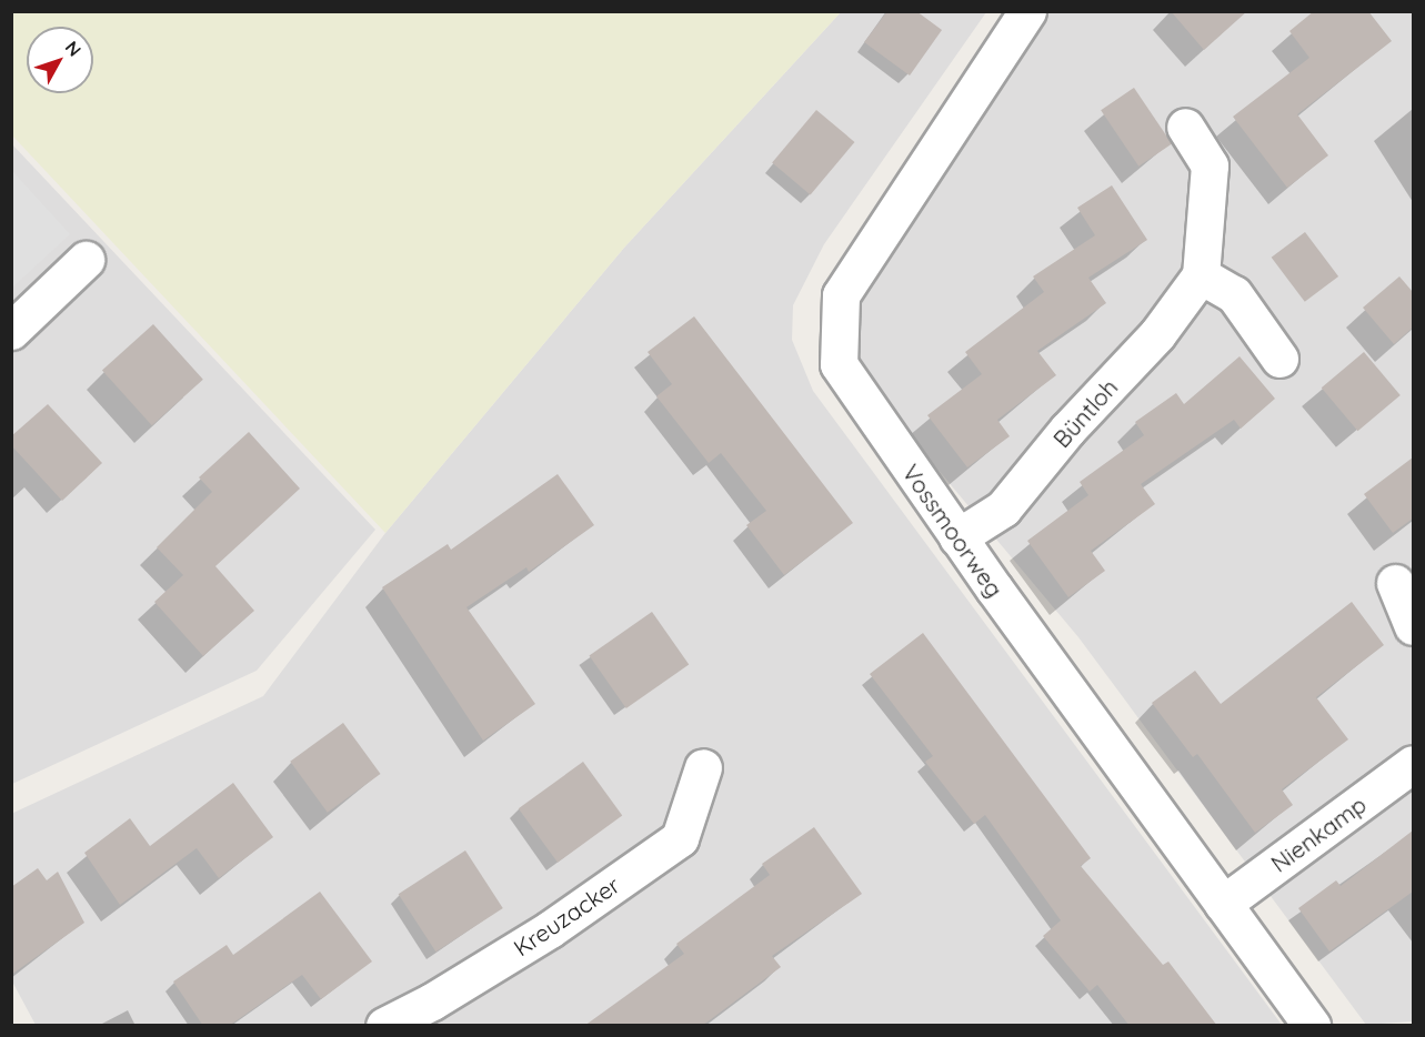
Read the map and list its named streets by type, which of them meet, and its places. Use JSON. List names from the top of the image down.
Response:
{
  "streets": {
    "street": [
      "Büntloh",
      "Vossmoorweg",
      "Nienkamp",
      "Kreuzacker"
    ]
  },
  "crossings": [
    ["Büntloh", "Vossmoorweg"],
    ["Vossmoorweg", "Nienkamp"]
  ],
  "north": "top right"
}
